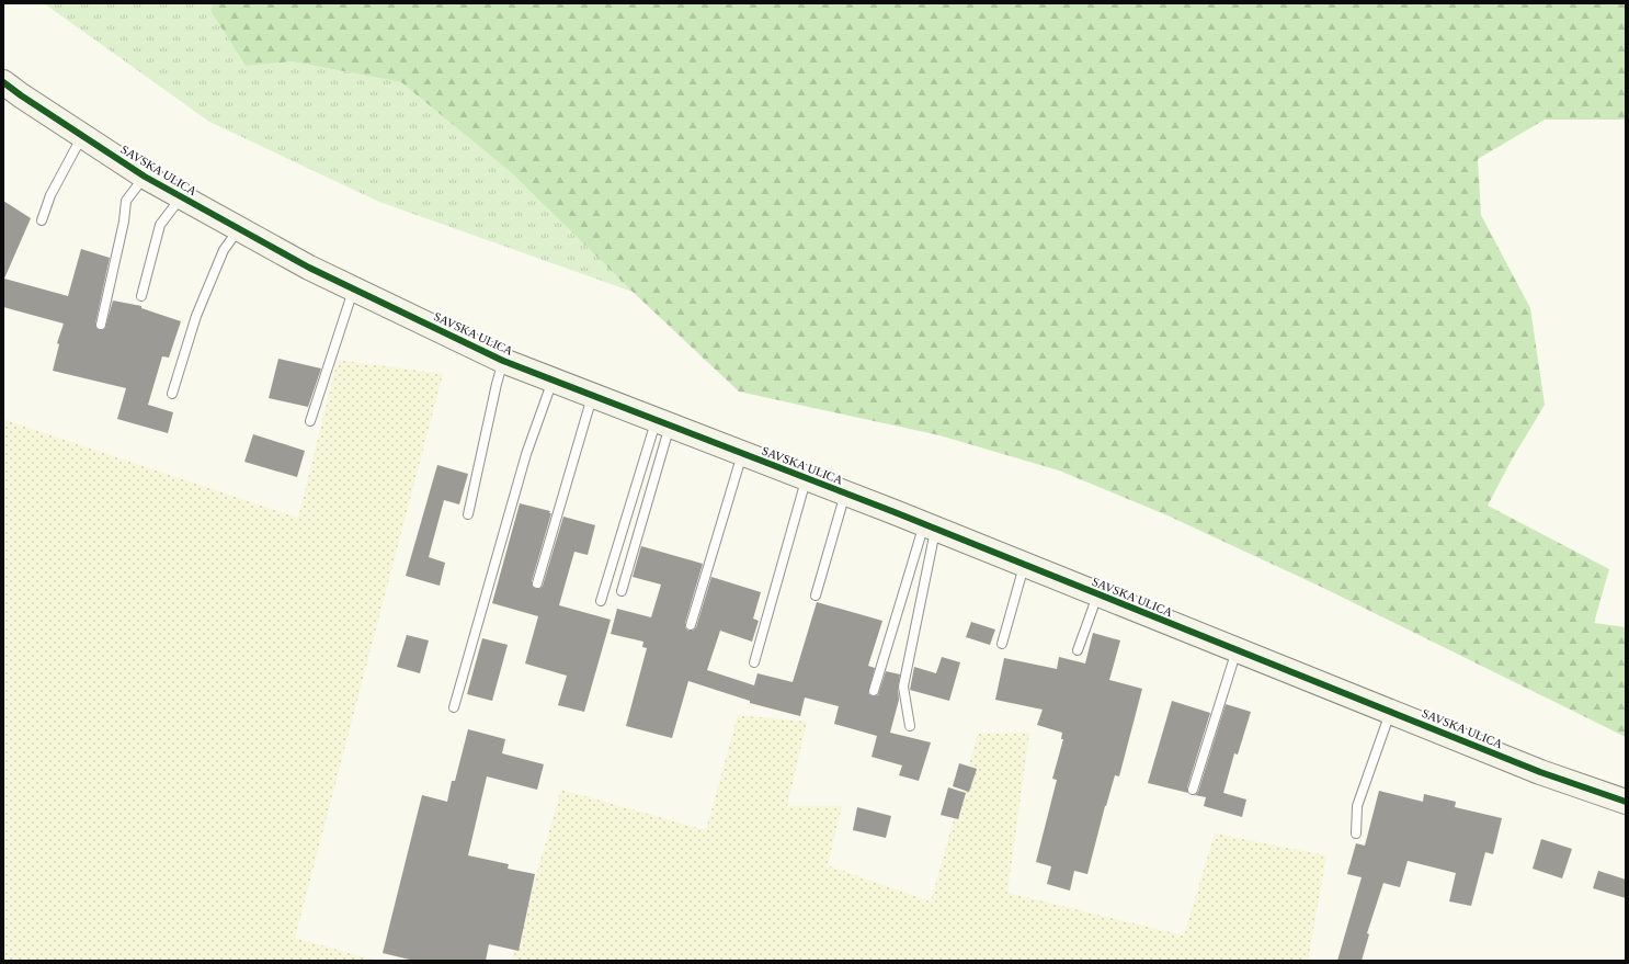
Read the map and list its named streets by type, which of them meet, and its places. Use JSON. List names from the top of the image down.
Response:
{
  "streets": {
    "main road": ["SAVSKA ULICA"]
  }
}
